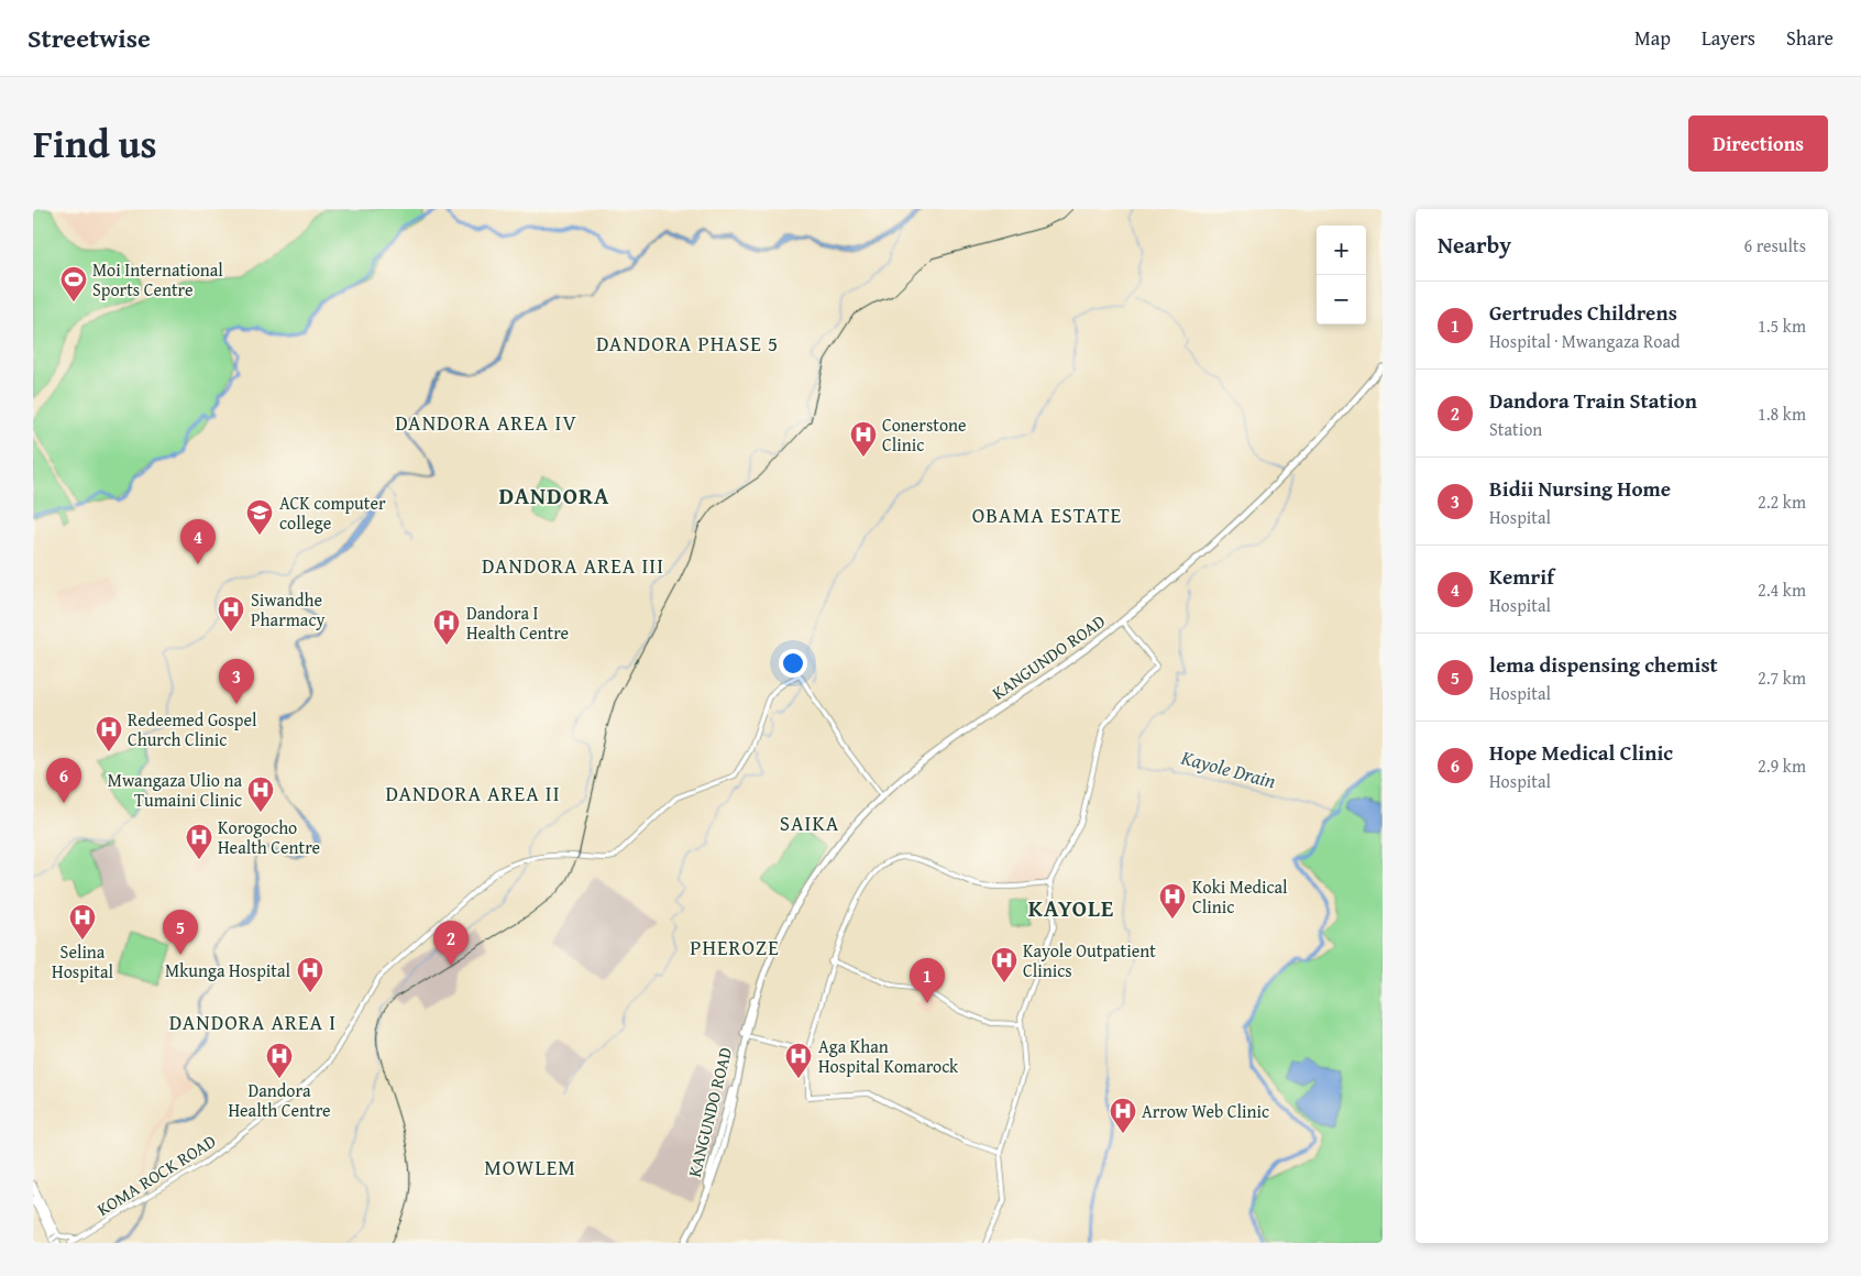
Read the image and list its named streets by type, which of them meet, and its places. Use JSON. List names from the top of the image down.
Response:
{
  "streets": {
    "highway": ["KANGUNDO ROAD"],
    "main road": ["KOMA ROCK ROAD"]
  },
  "crossings": [
    ["KANGUNDO ROAD", "KOMA ROCK ROAD"]
  ],
  "districts": [
    "DANDORA PHASE 5",
    "DANDORA AREA IV",
    "DANDORA",
    "OBAMA ESTATE",
    "DANDORA AREA III",
    "DANDORA AREA II",
    "SAIKA",
    "KAYOLE",
    "PHEROZE",
    "DANDORA AREA I",
    "MOWLEM"
  ],
  "water": ["Kayole Drain"],
  "places": {
    "sports": ["Moi International Sports Centre"],
    "hospital": [
      "Conerstone Clinic",
      "Siwandhe Pharmacy",
      "Dandora I Health Centre",
      "Redeemed Gospel Church Clinic",
      "Mwangaza Ulio na Tumaini Clinic",
      "Korogocho Health Centre",
      "Koki Medical Clinic",
      "Selina Hospital",
      "Kayole Outpatient Clinics",
      "Mkunga Hospital",
      "Dandora Health Centre",
      "Aga Khan Hospital Komarock",
      "Arrow Web Clinic"
    ],
    "school or university": ["ACK computer college"]
  },
  "page": {
    "header": "Streetwise",
    "nav": ["Map", "Layers", "Share"],
    "title": "Find us",
    "buttons": "Directions",
    "heading": ["Nearby", "6 results"],
    "map_buttons": ["+", "−"],
    "list": [
      {
        "mark": "1",
        "name": "Gertrudes Childrens",
        "note": "Hospital · Mwangaza Road",
        "value": "1.5 km"
      },
      {
        "mark": "2",
        "name": "Dandora Train Station",
        "note": "Station",
        "value": "1.8 km"
      },
      {
        "mark": "3",
        "name": "Bidii Nursing Home",
        "note": "Hospital",
        "value": "2.2 km"
      },
      {
        "mark": "4",
        "name": "Kemrif",
        "note": "Hospital",
        "value": "2.4 km"
      },
      {
        "mark": "5",
        "name": "lema dispensing chemist",
        "note": "Hospital",
        "value": "2.7 km"
      },
      {
        "mark": "6",
        "name": "Hope Medical Clinic",
        "note": "Hospital",
        "value": "2.9 km"
      }
    ],
    "pins": [
      "4",
      "3",
      "6",
      "5",
      "2",
      "1"
    ]
  }
}
